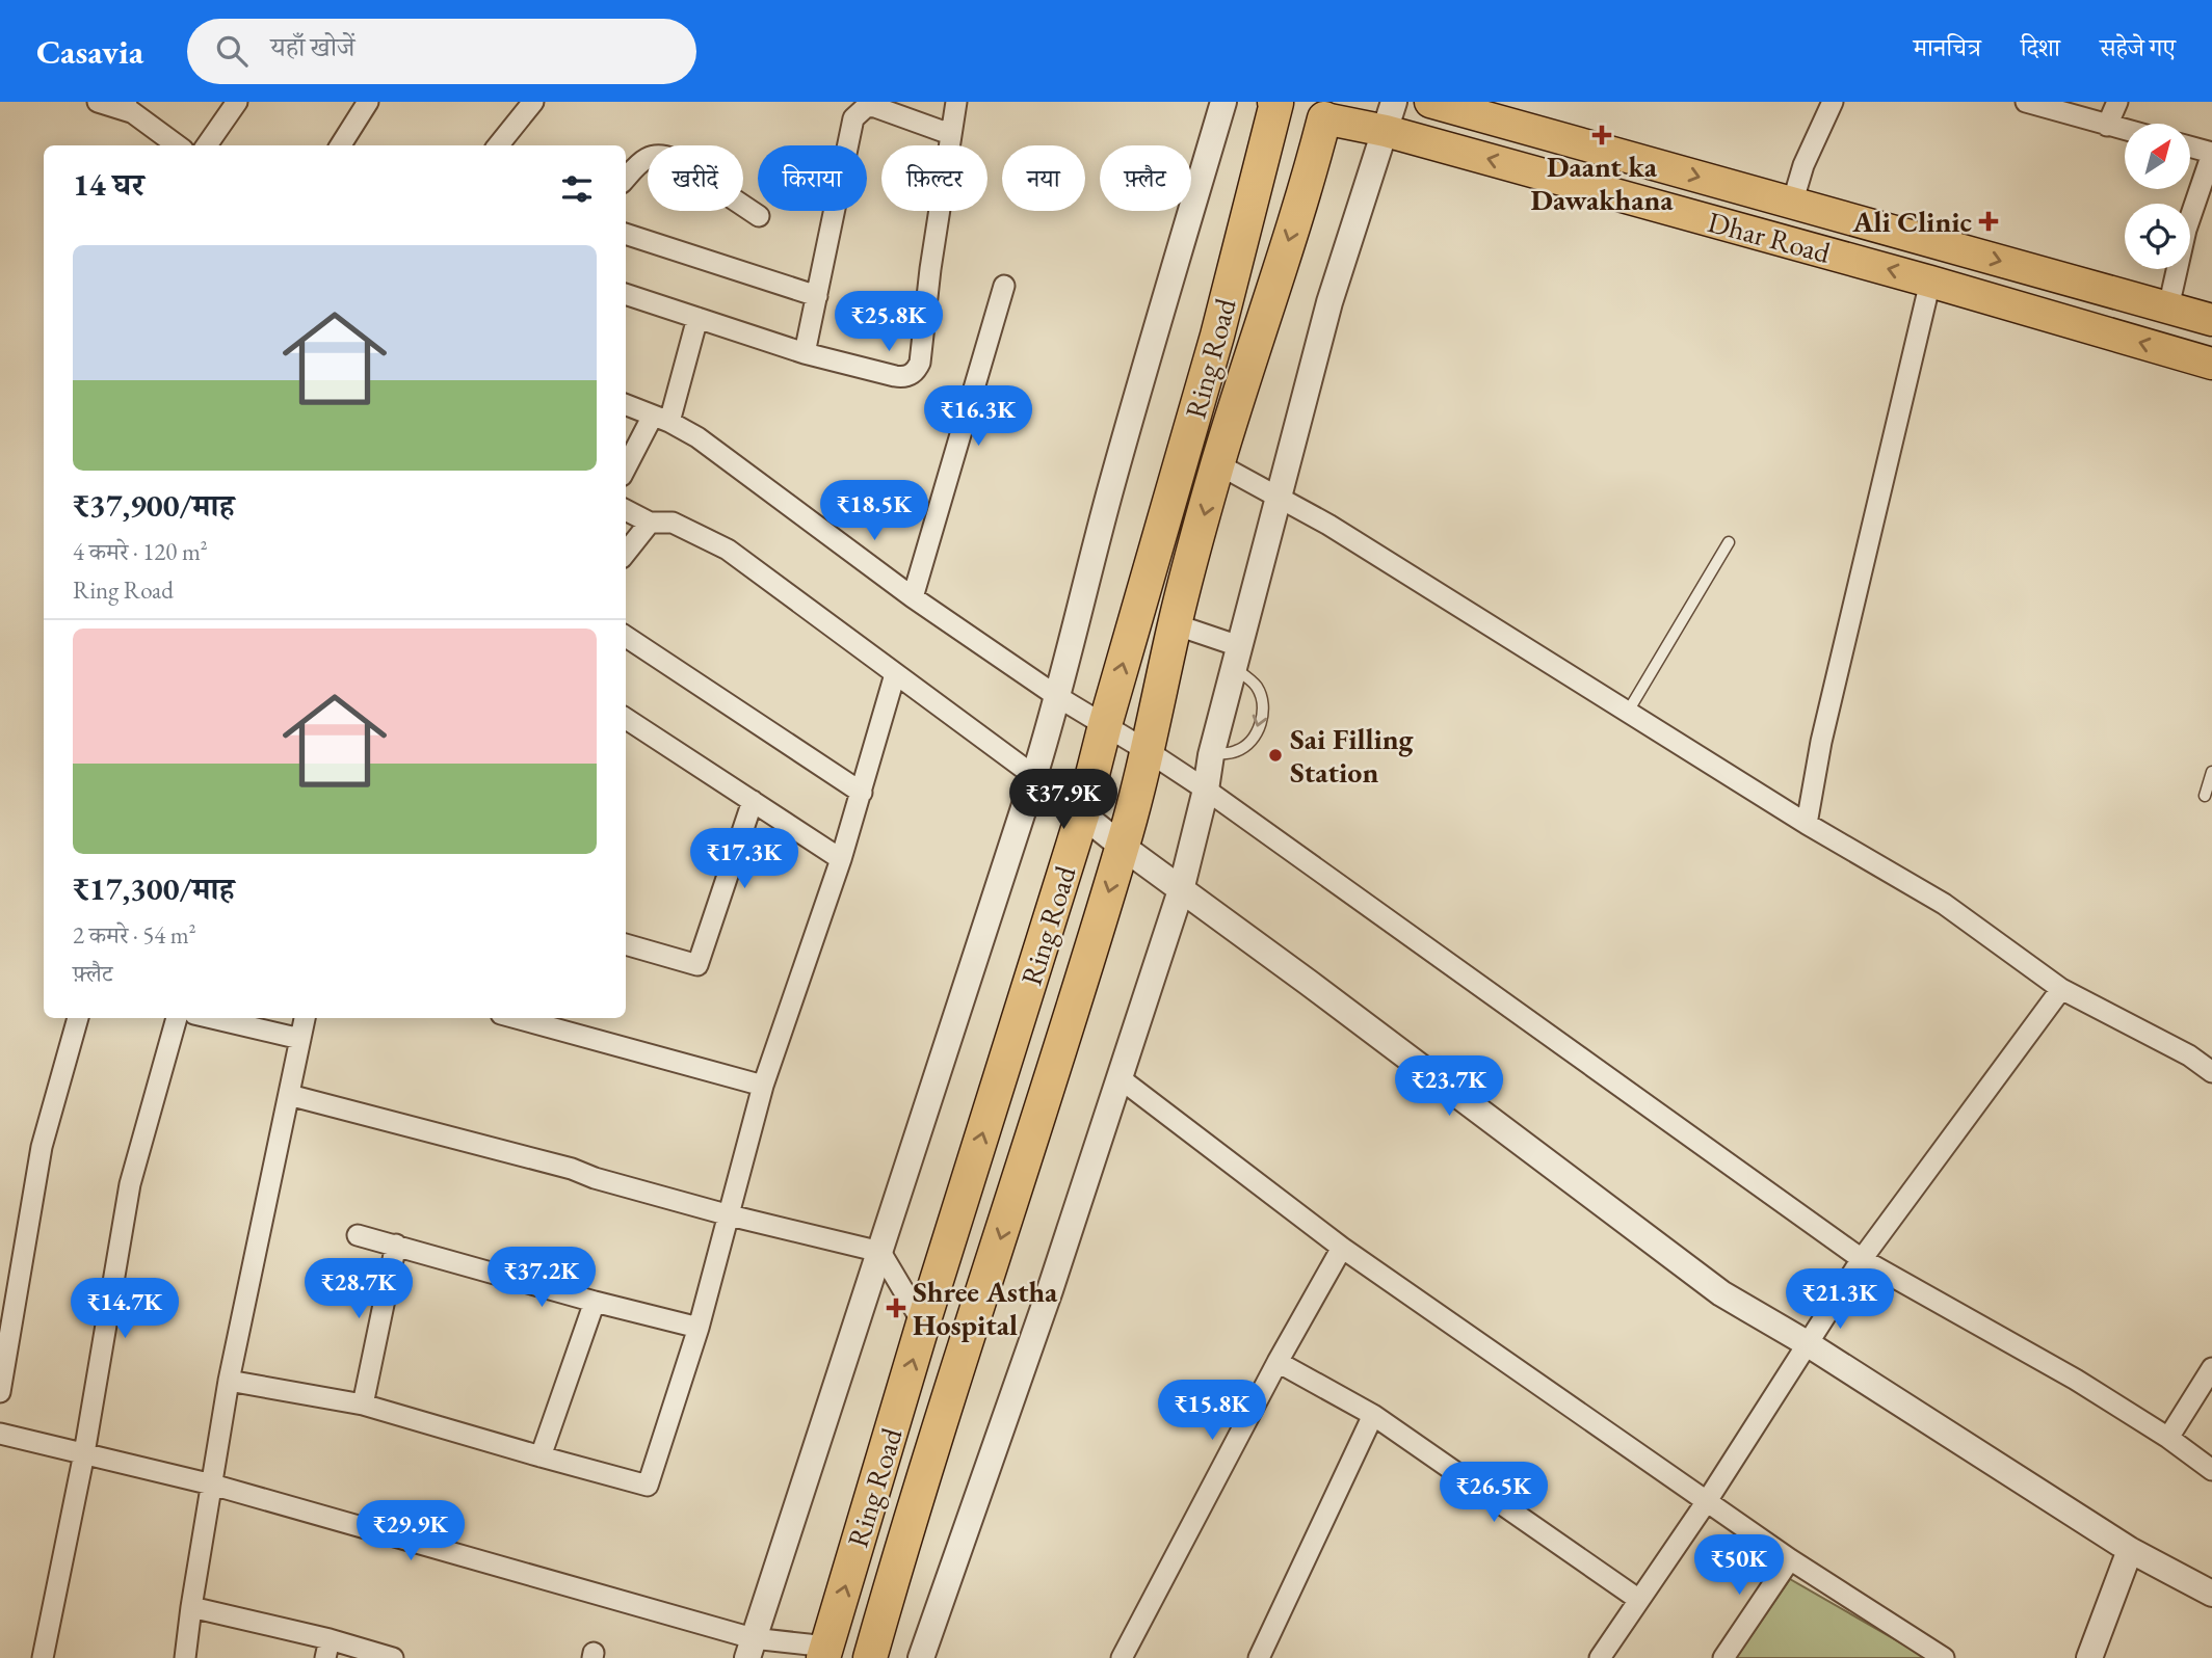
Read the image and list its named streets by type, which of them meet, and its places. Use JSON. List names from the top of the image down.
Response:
{
  "streets": {
    "highway": ["Ring Road"],
    "main road": ["Dhar Road"]
  },
  "crossings": [
    ["Dhar Road", "Ring Road"]
  ],
  "places": {
    "health": ["Daant ka Dawakhana", "Ali Clinic", "Shree Astha Hospital"],
    "other": ["Sai Filling Station"]
  },
  "north": "top right",
  "page": {
    "header": "Casavia",
    "search": "यहाँ खोजें",
    "nav": ["मानचित्र", "दिशा", "सहेजे गए"],
    "chip": [
      "खरीदें",
      "किराया",
      "फ़िल्टर",
      "नया",
      "फ़्लैट"
    ],
    "heading": "14 घर",
    "list": [
      {
        "name": "₹37,900/माह",
        "note": "4 कमरे · 120 m² · Ring Road"
      },
      {
        "name": "₹17,300/माह",
        "note": "2 कमरे · 54 m² · फ़्लैट"
      }
    ],
    "price": [
      "₹25.8K",
      "₹16.3K",
      "₹18.5K",
      "₹37.9K",
      "₹17.3K",
      "₹23.7K",
      "₹37.2K",
      "₹28.7K",
      "₹21.3K",
      "₹14.7K",
      "₹15.8K",
      "₹26.5K",
      "₹29.9K",
      "₹50K"
    ]
  }
}
